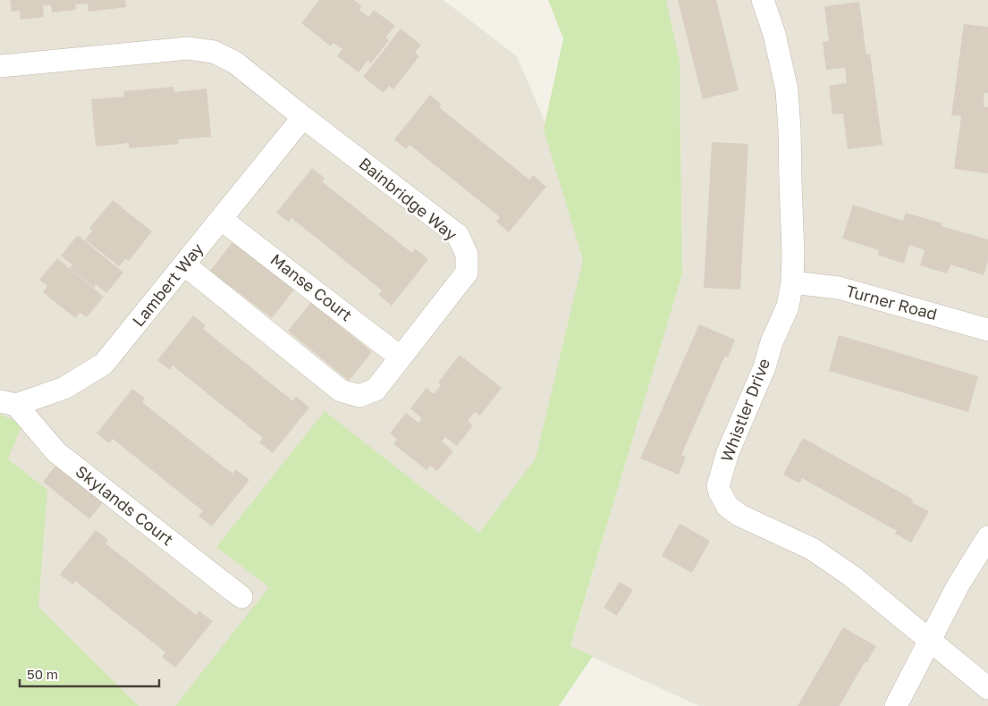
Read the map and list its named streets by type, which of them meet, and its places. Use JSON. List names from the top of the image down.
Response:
{
  "streets": {
    "street": [
      "Bainbridge Way",
      "Lambert Way",
      "Manse Court",
      "Turner Road",
      "Whistler Drive",
      "Skylands Court"
    ]
  },
  "crossings": [
    ["Bainbridge Way", "Lambert Way"],
    ["Bainbridge Way", "Manse Court"],
    ["Lambert Way", "Manse Court"],
    ["Lambert Way", "Skylands Court"],
    ["Turner Road", "Whistler Drive"]
  ],
  "scale_bar": "50 m"
}
